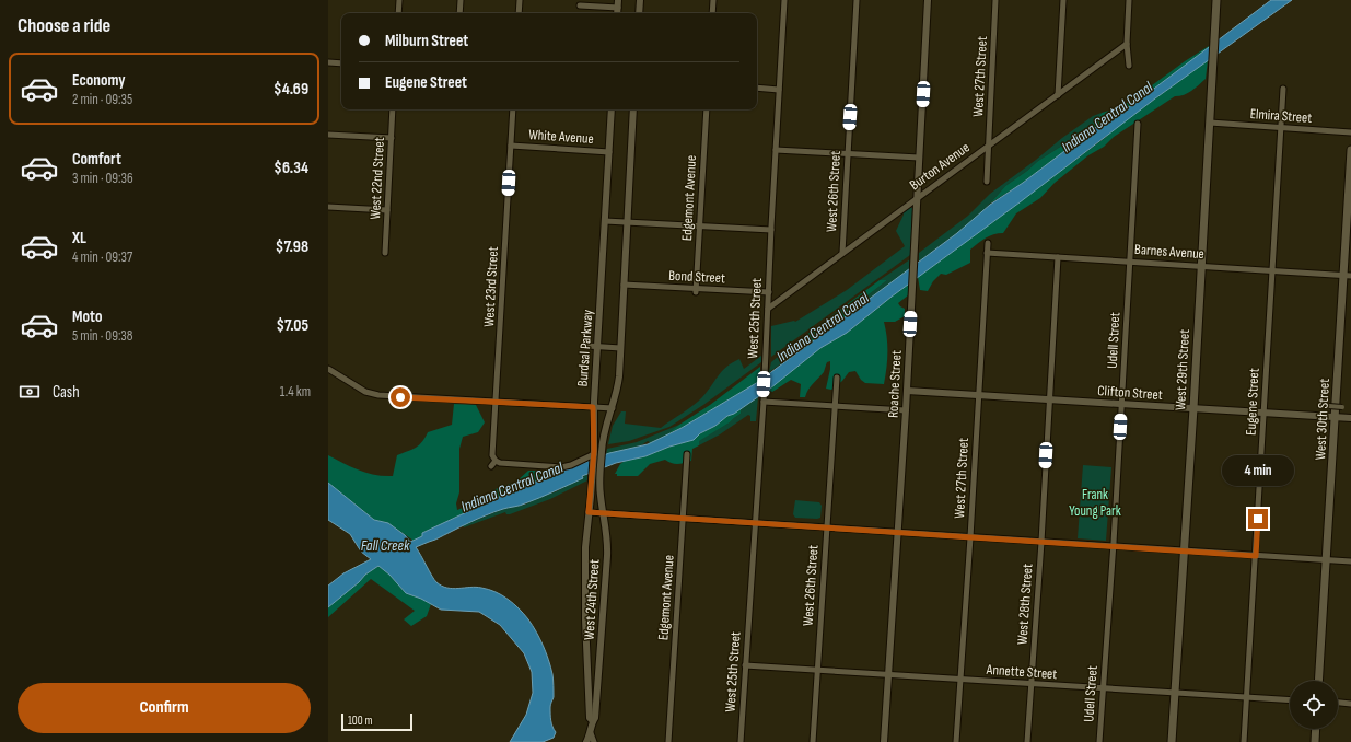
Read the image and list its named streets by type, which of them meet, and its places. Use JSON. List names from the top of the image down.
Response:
{
  "streets": {
    "main road": ["West 29th Street", "West 30th Street"],
    "street": [
      "West 27th Street",
      "Elmira Street",
      "White Avenue",
      "Burton Avenue",
      "West 22nd Street",
      "West 26th Street",
      "Edgemont Avenue",
      "Barnes Avenue",
      "Bond Street",
      "West 23rd Street",
      "West 25th Street",
      "Udell Street",
      "Burdsal Parkway",
      "Roache Street",
      "Clifton Street",
      "Eugene Street",
      "West 24th Street",
      "West 28th Street",
      "Annette Street"
    ]
  },
  "crossings": [
    ["West 27th Street", "Burton Avenue"],
    ["West 27th Street", "Barnes Avenue"],
    ["West 27th Street", "Clifton Street"],
    ["West 27th Street", "Annette Street"],
    ["Elmira Street", "West 29th Street"],
    ["Elmira Street", "Eugene Street"],
    ["White Avenue", "West 23rd Street"],
    ["White Avenue", "Burdsal Parkway"],
    ["Burton Avenue", "West 26th Street"],
    ["Burton Avenue", "West 25th Street"],
    ["Burton Avenue", "Roache Street"],
    ["West 26th Street", "Annette Street"],
    ["Edgemont Avenue", "Bond Street"],
    ["Barnes Avenue", "Udell Street"],
    ["Barnes Avenue", "West 29th Street"],
    ["Barnes Avenue", "Eugene Street"],
    ["Barnes Avenue", "West 30th Street"],
    ["Barnes Avenue", "West 28th Street"],
    ["Bond Street", "West 25th Street"],
    ["West 23rd Street", "Burdsal Parkway"],
    ["West 25th Street", "Annette Street"],
    ["Udell Street", "Clifton Street"],
    ["Udell Street", "Annette Street"],
    ["Burdsal Parkway", "West 24th Street"],
    ["West 29th Street", "Clifton Street"],
    ["West 29th Street", "Annette Street"],
    ["Roache Street", "Clifton Street"],
    ["Roache Street", "Annette Street"],
    ["Clifton Street", "Eugene Street"],
    ["Clifton Street", "West 30th Street"],
    ["Clifton Street", "West 28th Street"],
    ["Eugene Street", "Annette Street"],
    ["West 28th Street", "Annette Street"]
  ],
  "water": ["Indiana Central Canal", "Fall Creek"],
  "parks": ["Frank Young Park"],
  "scale_bar": "100 m",
  "page": {
    "heading": "Choose a ride",
    "banner": ["Milburn Street", "Eugene Street"],
    "list": [
      {
        "name": "Economy",
        "note": "2 min · 09:35",
        "value": "$4.69"
      },
      {
        "name": "Comfort",
        "note": "3 min · 09:36",
        "value": "$6.34"
      },
      {
        "name": "XL",
        "note": "4 min · 09:37",
        "value": "$7.98"
      },
      {
        "name": "Moto",
        "note": "5 min · 09:38",
        "value": "$7.05"
      }
    ],
    "pay": ["Cash", "1.4 km"],
    "bubble": "4 min",
    "buttons": "Confirm",
    "scale": "100 m"
  }
}
